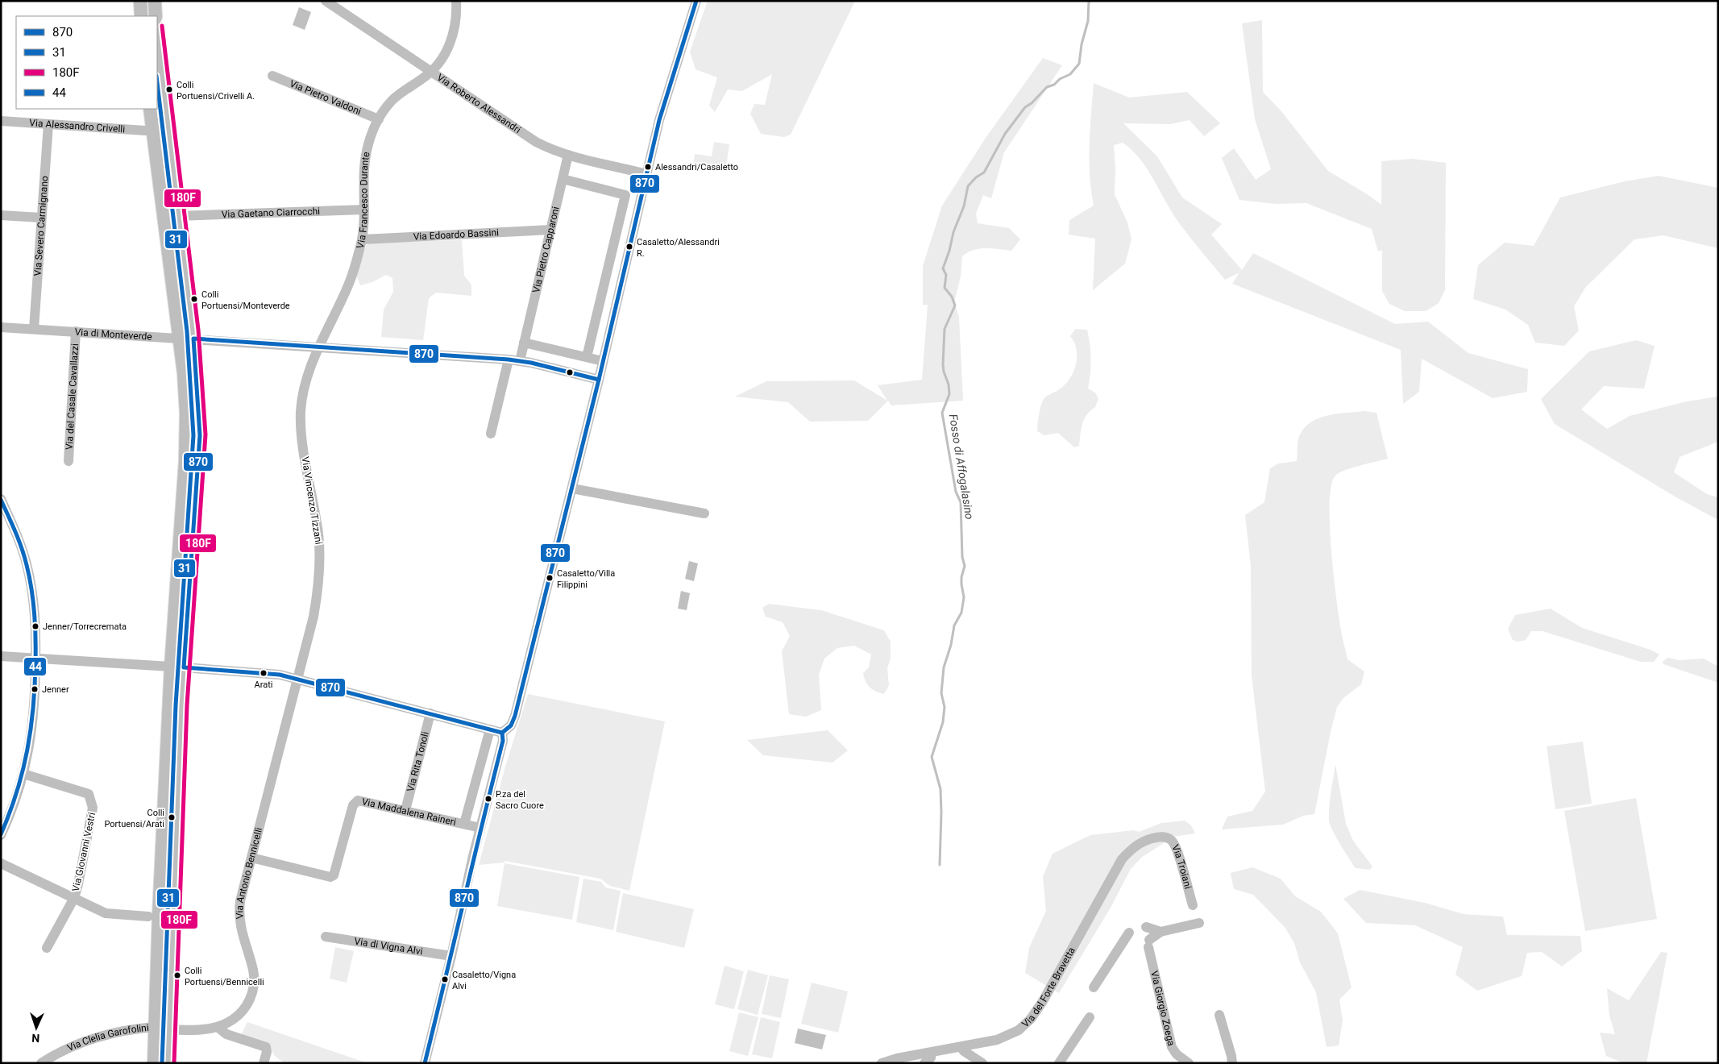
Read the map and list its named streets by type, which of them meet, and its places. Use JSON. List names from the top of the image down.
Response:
{
  "streets": {
    "street": [
      "Via Pietro Valdoni",
      "Via Roberto Alessandri",
      "Via Alessandro Crivelli",
      "Via Francesco Durante",
      "Via Gaetano Ciarrocchi",
      "Via Severo Carmignano",
      "Via Edoardo Bassini",
      "Via Pietro Capparoni",
      "Via di Monteverde",
      "Via del Casale Cavallazzi",
      "Via Vincenzo Tizzani",
      "Via Rita Tonoli",
      "Via Maddalena Raineri",
      "Via Giovanni Vestri",
      "Via Troiani",
      "Via Antonio Bennicelli",
      "Via di Vigna Alvi",
      "Via del Forte Bravetta",
      "Via Giorgio Zoega",
      "Via Clelia Garofolini"
    ]
  },
  "crossings": [
    ["Via Pietro Valdoni", "Via Francesco Durante"],
    ["Via Roberto Alessandri", "Via Francesco Durante"],
    ["Via Roberto Alessandri", "Via Pietro Capparoni"],
    ["Via Alessandro Crivelli", "Via Severo Carmignano"],
    ["Via Francesco Durante", "Via Gaetano Ciarrocchi"],
    ["Via Francesco Durante", "Via Edoardo Bassini"],
    ["Via Francesco Durante", "Via di Monteverde"],
    ["Via Francesco Durante", "Via Vincenzo Tizzani"],
    ["Via Severo Carmignano", "Via di Monteverde"],
    ["Via Edoardo Bassini", "Via Pietro Capparoni"],
    ["Via Pietro Capparoni", "Via di Monteverde"],
    ["Via di Monteverde", "Via del Casale Cavallazzi"],
    ["Via di Monteverde", "Via Vincenzo Tizzani"],
    ["Via Vincenzo Tizzani", "Via Antonio Bennicelli"],
    ["Via Rita Tonoli", "Via Maddalena Raineri"],
    ["Via Maddalena Raineri", "Via Antonio Bennicelli"],
    ["Via Troiani", "Via del Forte Bravetta"]
  ],
  "water": ["Fosso di Affogalasino"],
  "places": [
    "Colli Portuensi/Crivelli A.",
    "Alessandri/Casaletto",
    "Casaletto/Alessandri R.",
    "Colli Portuensi/Monteverde",
    "Casaletto/Villa Filippini",
    "Jenner/Torrecremata",
    "Arati",
    "Jenner",
    "P.za del Sacro Cuore",
    "Colli Portuensi/Arati",
    "Colli Portuensi/Bennicelli",
    "Casaletto/Vigna Alvi"
  ],
  "lines": [
    "transit line 870",
    "transit line 180F",
    "transit line 31",
    "transit line 44"
  ],
  "legend": [
    "870",
    "31",
    "180F",
    "44"
  ],
  "north": "bottom"
}
